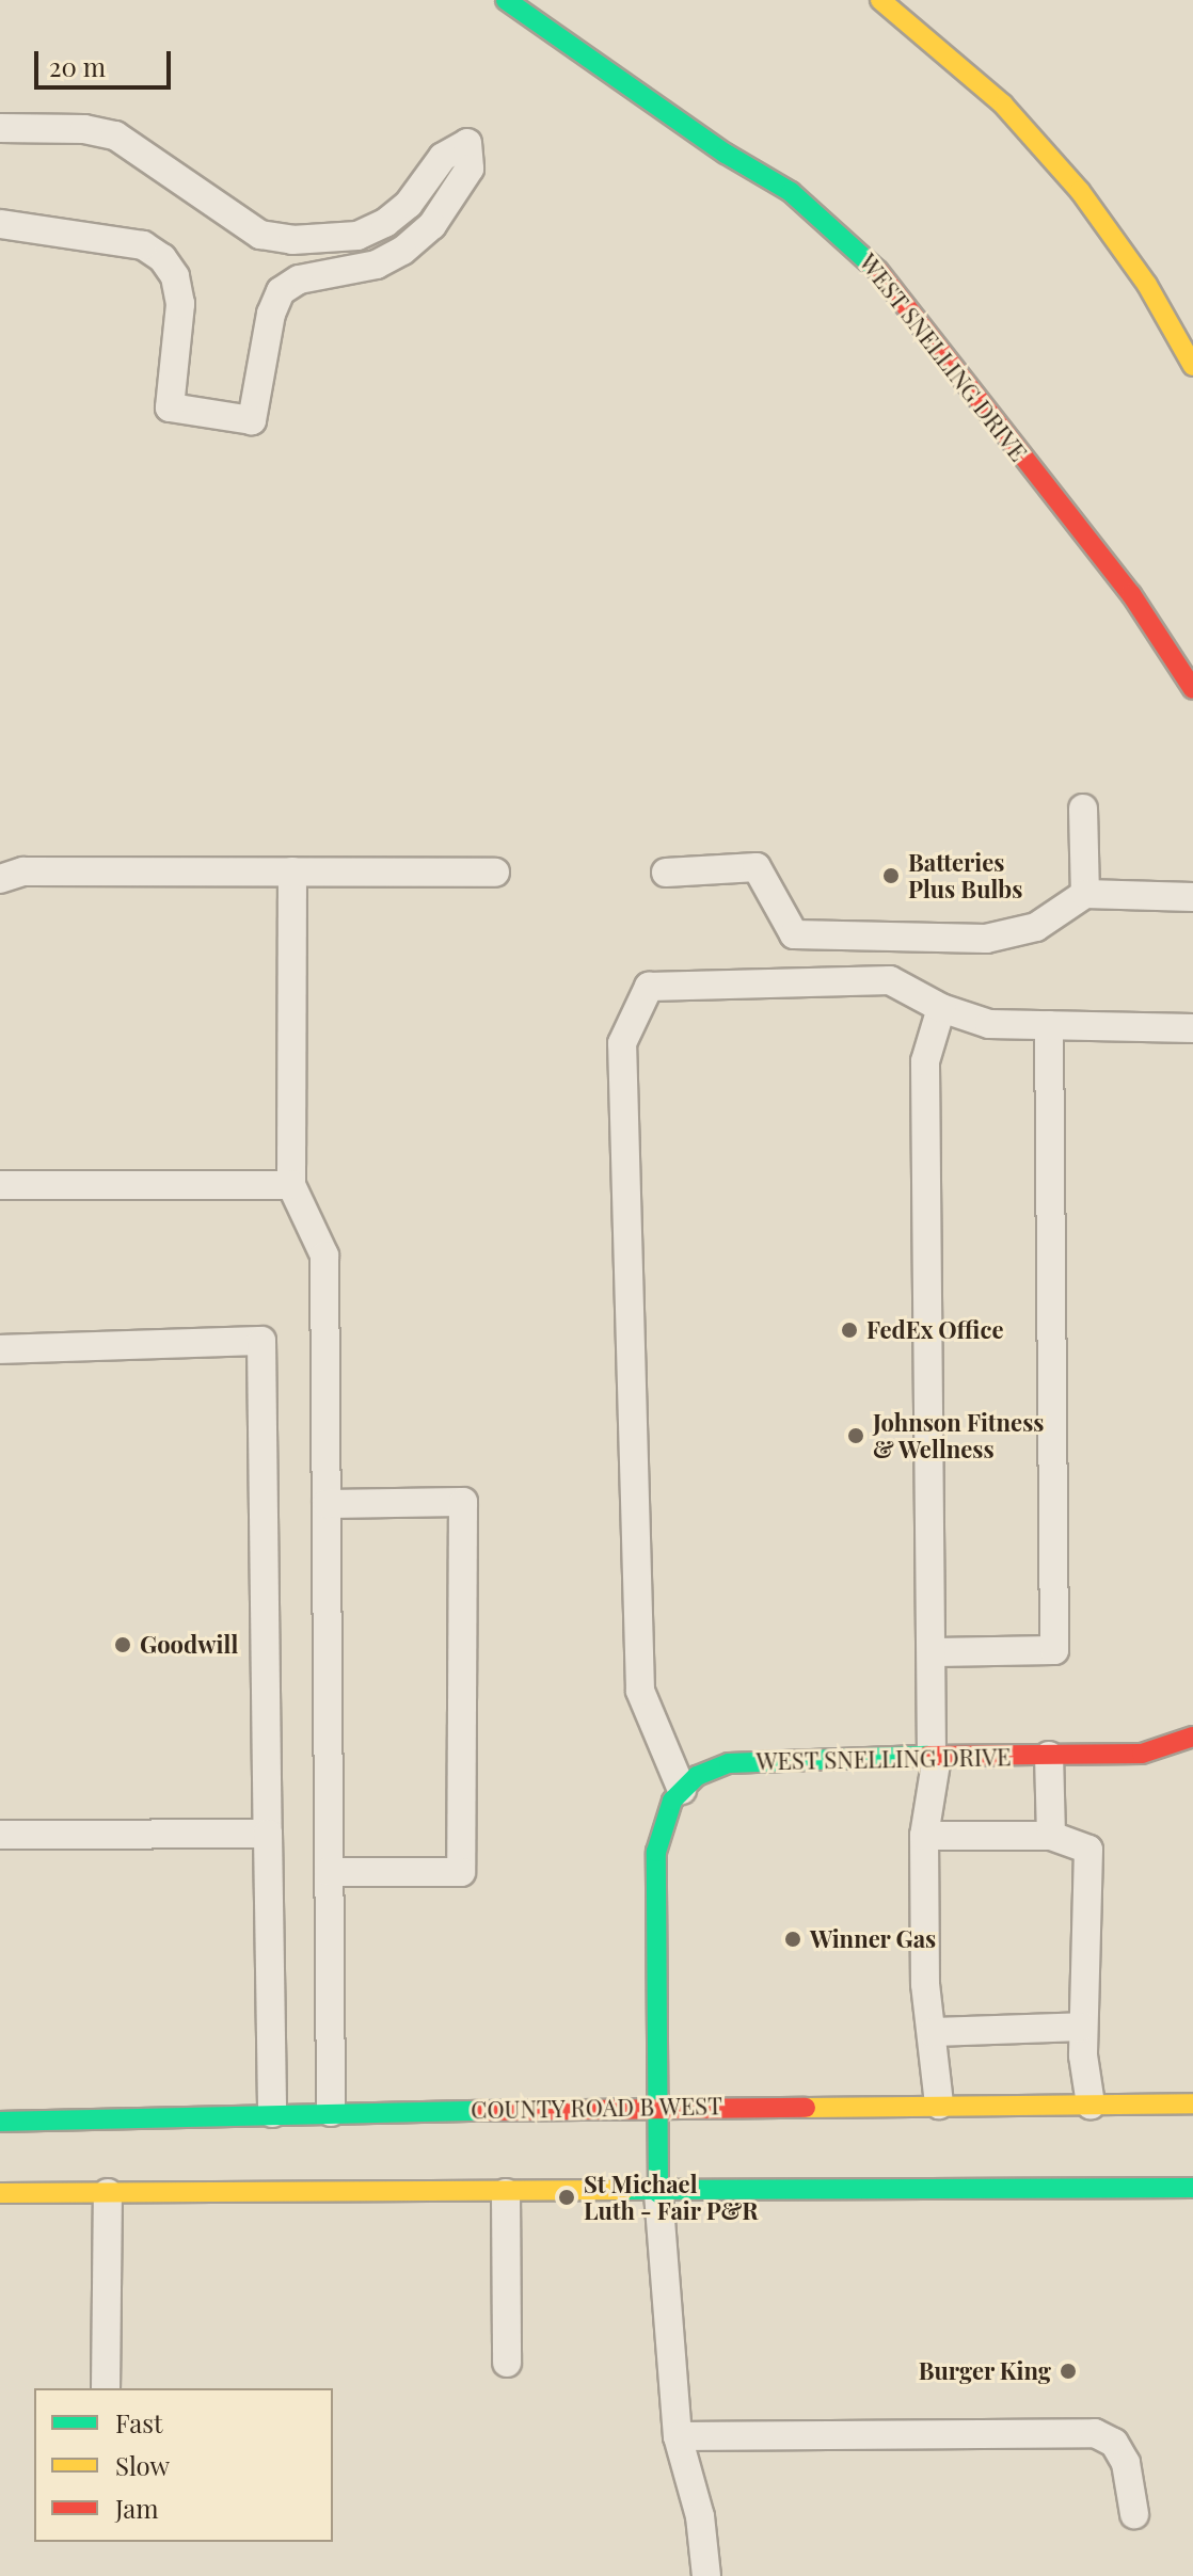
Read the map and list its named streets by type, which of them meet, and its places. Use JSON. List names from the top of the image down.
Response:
{
  "streets": {
    "main road": ["WEST SNELLING DRIVE", "COUNTY ROAD B WEST"]
  },
  "places": [
    "Batteries Plus Bulbs",
    "FedEx Office",
    "Johnson Fitness & Wellness",
    "Goodwill",
    "Winner Gas",
    "St Michael Luth - Fair P&R",
    "Burger King"
  ],
  "legend": ["Fast", "Slow", "Jam"],
  "scale_bar": "20 m"
}
